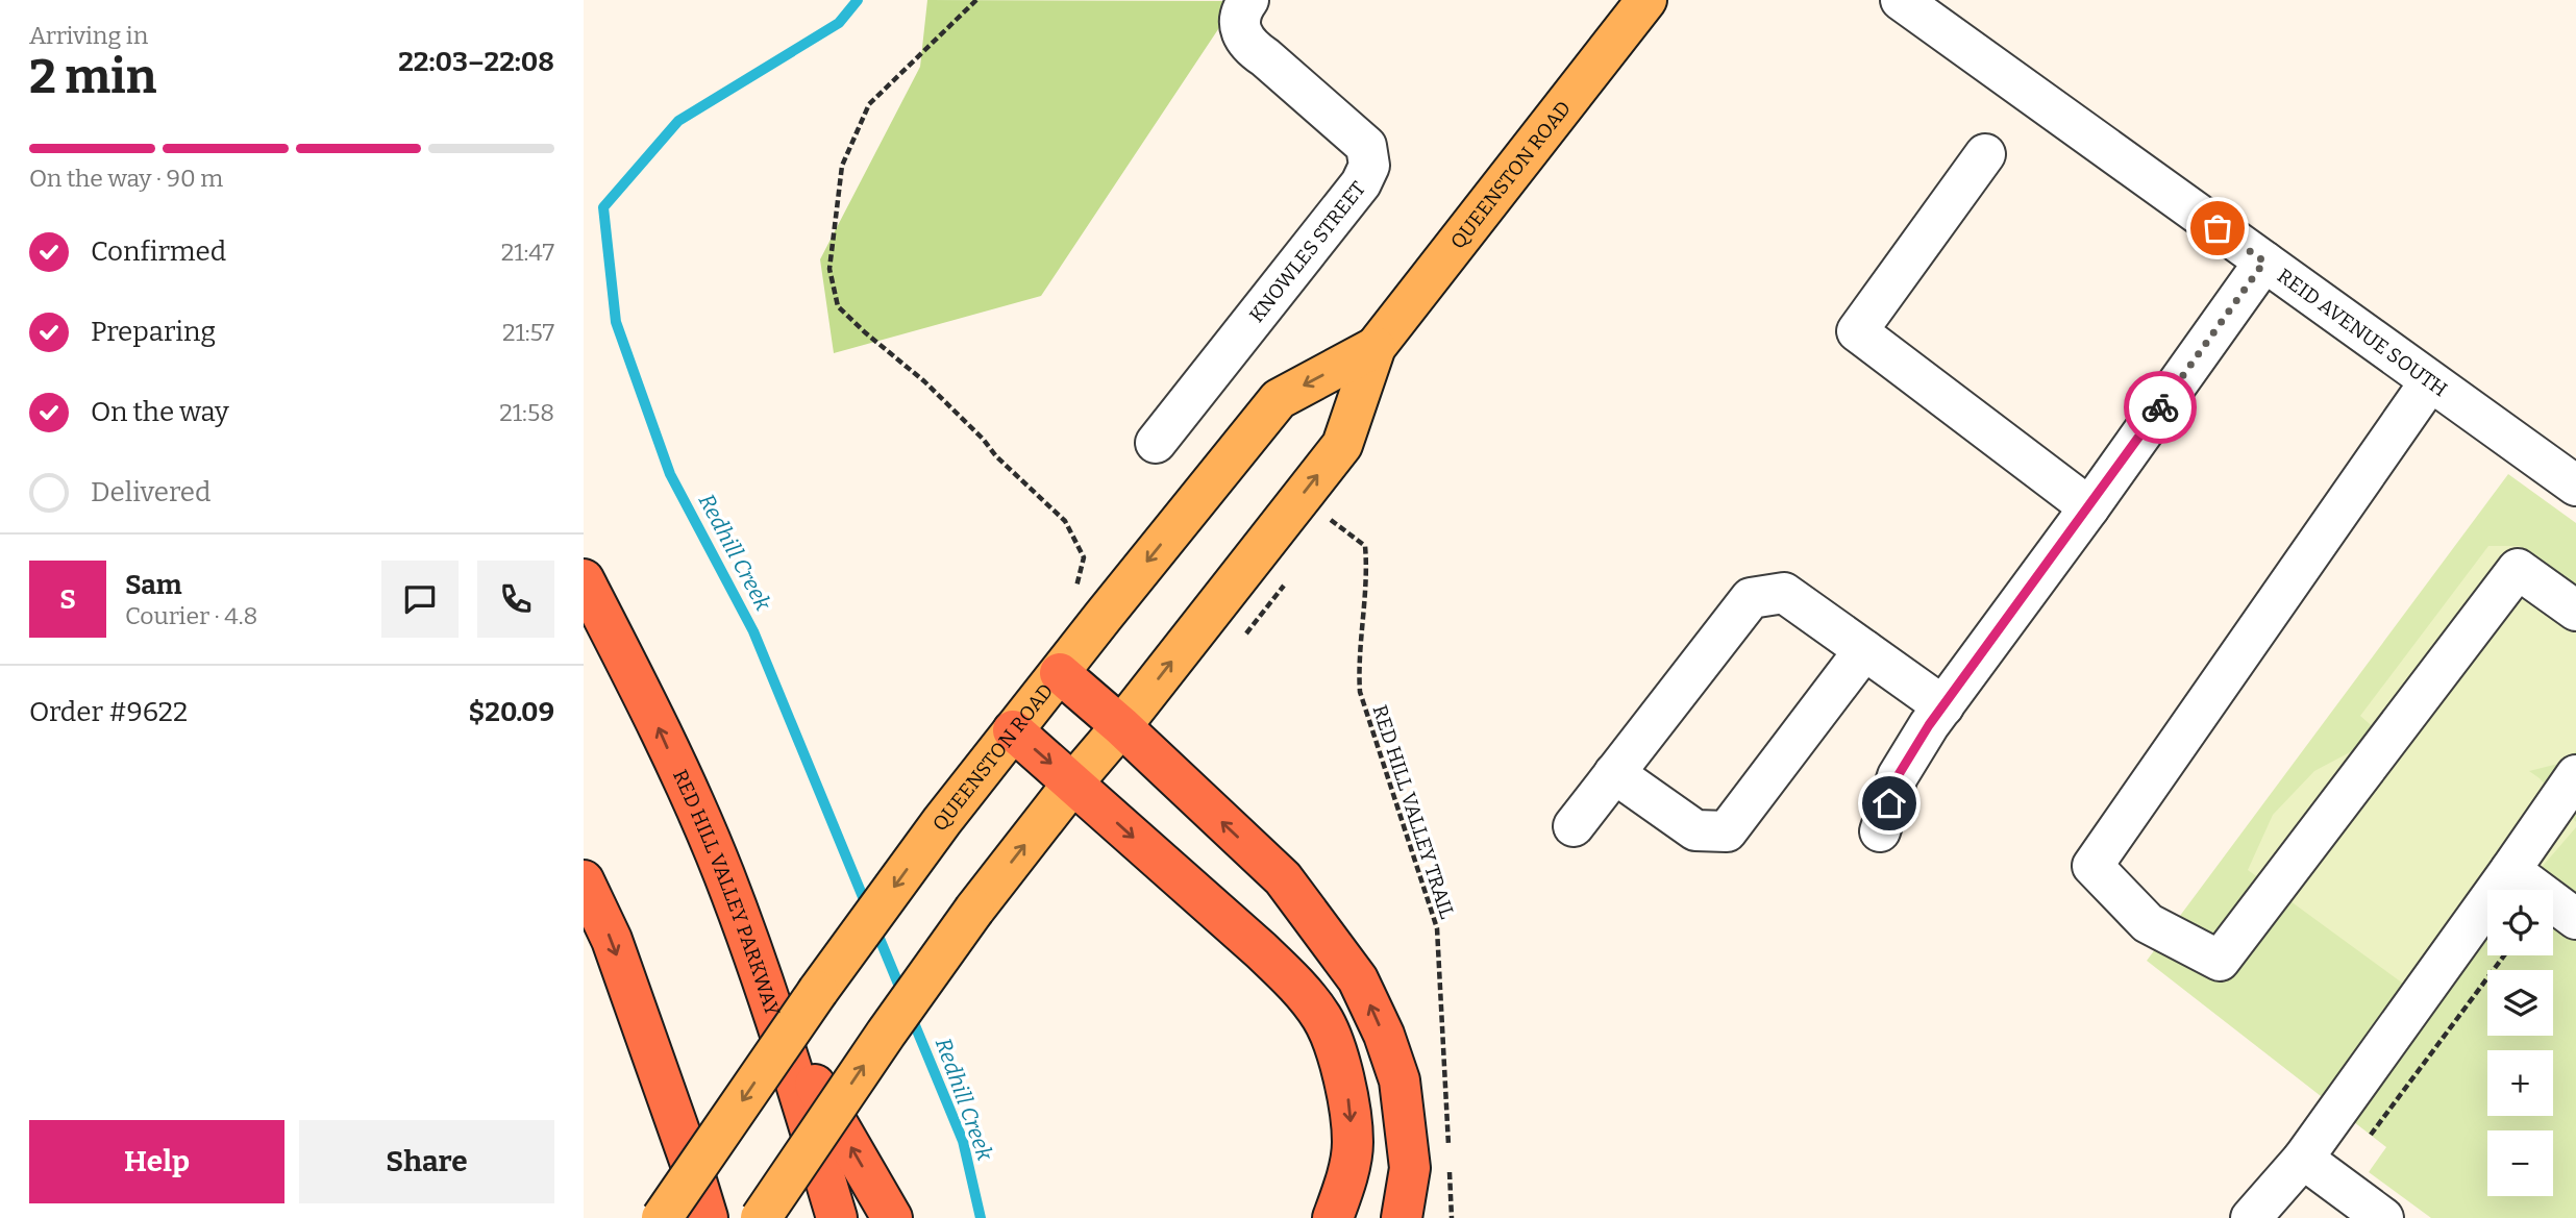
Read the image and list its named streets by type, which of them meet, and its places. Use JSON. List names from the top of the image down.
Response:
{
  "streets": {
    "highway": ["RED HILL VALLEY PARKWAY"],
    "main road": ["QUEENSTON ROAD"],
    "street": ["KNOWLES STREET", "REID AVENUE SOUTH"],
    "path": ["RED HILL VALLEY TRAIL"]
  },
  "water": ["Redhill Creek"],
  "page": {
    "heading": ["2 min", "Arriving in", "22:03–22:08"],
    "panel": [
      "Sam",
      "Courier · 4.8",
      "Order #9622",
      "$20.09"
    ],
    "bar": "On the way · 90 m",
    "list": [
      ["Confirmed", "21:47"],
      ["Preparing", "21:57"],
      ["On the way", "21:58"],
      "Delivered"
    ],
    "round": "S",
    "map_buttons": ["+", "−"],
    "buttons": ["Help", "Share"]
  }
}
